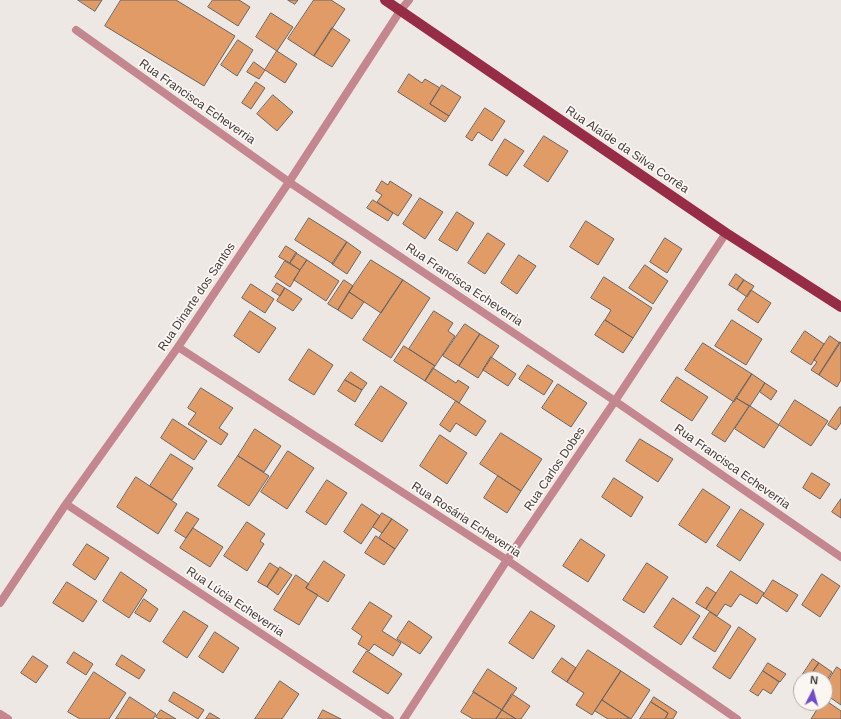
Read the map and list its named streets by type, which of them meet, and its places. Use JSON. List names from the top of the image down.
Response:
{
  "streets": {
    "main road": ["Rua Alaíde da Silva Corrêa"],
    "street": [
      "Rua Francisca Echeverria",
      "Rua Dinarte dos Santos",
      "Rua Carlos Dobes",
      "Rua Rosária Echeverria",
      "Rua Lúcia Echeverria"
    ]
  },
  "crossings": [
    ["Rua Francisca Echeverria", "Rua Dinarte dos Santos"],
    ["Rua Francisca Echeverria", "Rua Carlos Dobes"],
    ["Rua Alaíde da Silva Corrêa", "Rua Dinarte dos Santos"],
    ["Rua Alaíde da Silva Corrêa", "Rua Carlos Dobes"],
    ["Rua Dinarte dos Santos", "Rua Rosária Echeverria"],
    ["Rua Dinarte dos Santos", "Rua Lúcia Echeverria"],
    ["Rua Carlos Dobes", "Rua Rosária Echeverria"]
  ],
  "north": "top"
}
